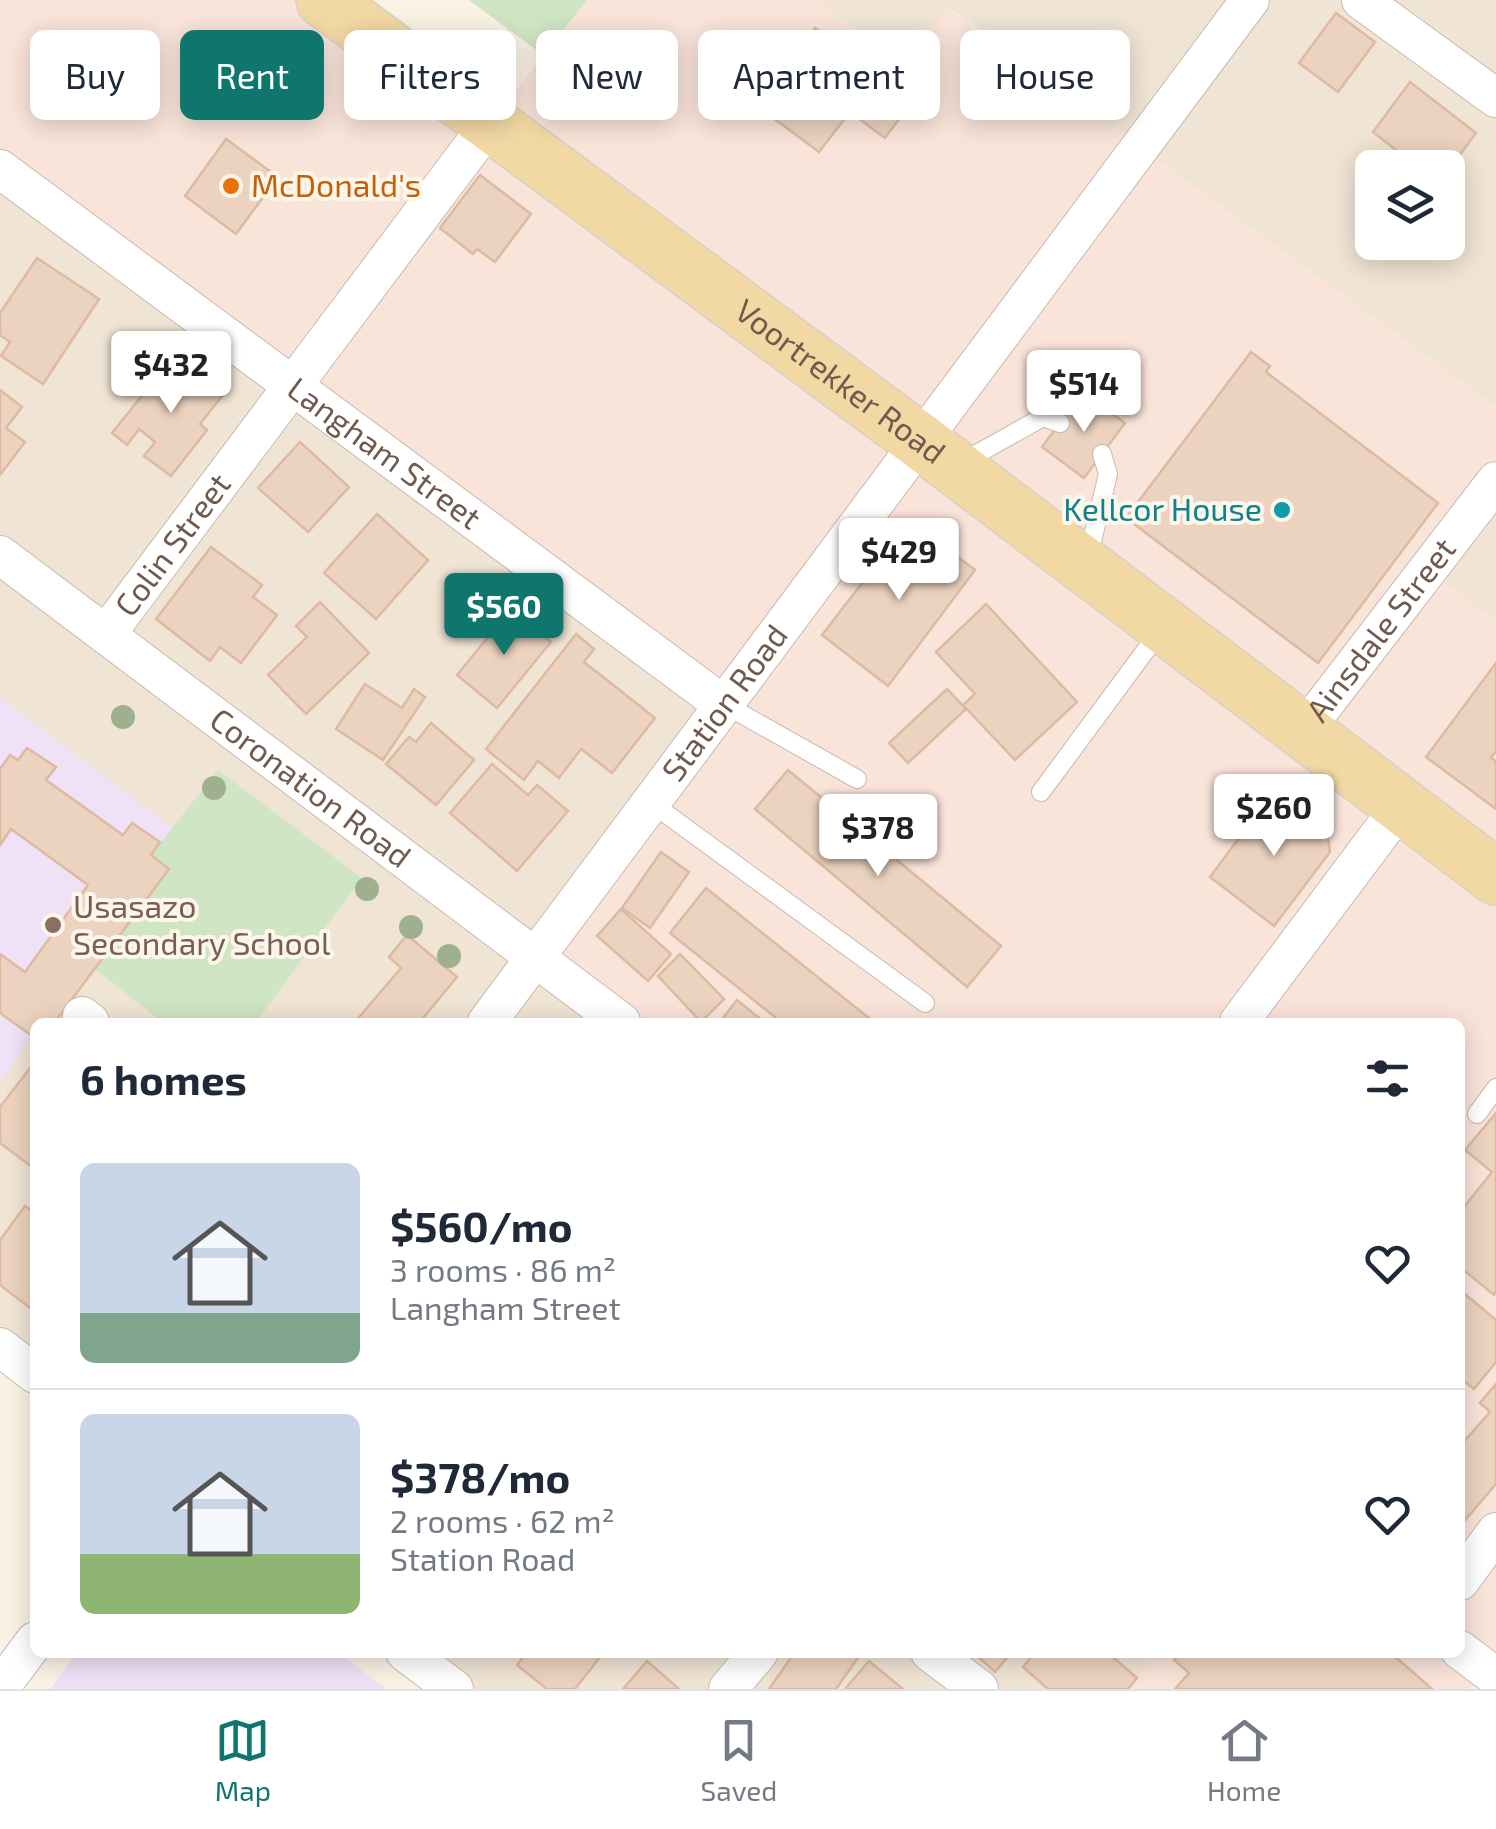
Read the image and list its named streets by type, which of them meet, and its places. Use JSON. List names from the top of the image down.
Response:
{
  "streets": {
    "main road": ["Voortrekker Road"],
    "street": [
      "Langham Street",
      "Colin Street",
      "Ainsdale Street",
      "Station Road",
      "Coronation Road"
    ]
  },
  "crossings": [
    ["Voortrekker Road", "Colin Street"],
    ["Voortrekker Road", "Ainsdale Street"],
    ["Voortrekker Road", "Station Road"],
    ["Langham Street", "Colin Street"],
    ["Langham Street", "Station Road"],
    ["Colin Street", "Coronation Road"],
    ["Station Road", "Coronation Road"]
  ],
  "places": ["McDonald's", "Kellcor House", "Usasazo Secondary School"],
  "page": {
    "chip": [
      "Buy",
      "Rent",
      "Filters",
      "New",
      "Apartment",
      "House"
    ],
    "price": [
      "$432",
      "$514",
      "$429",
      "$560",
      "$260",
      "$378"
    ],
    "heading": "6 homes",
    "list": [
      {
        "name": "$560/mo",
        "note": "3 rooms · 86 m² · Langham Street"
      },
      {
        "name": "$378/mo",
        "note": "2 rooms · 62 m² · Station Road"
      }
    ],
    "tabs": ["Map", "Saved", "Home"]
  }
}
